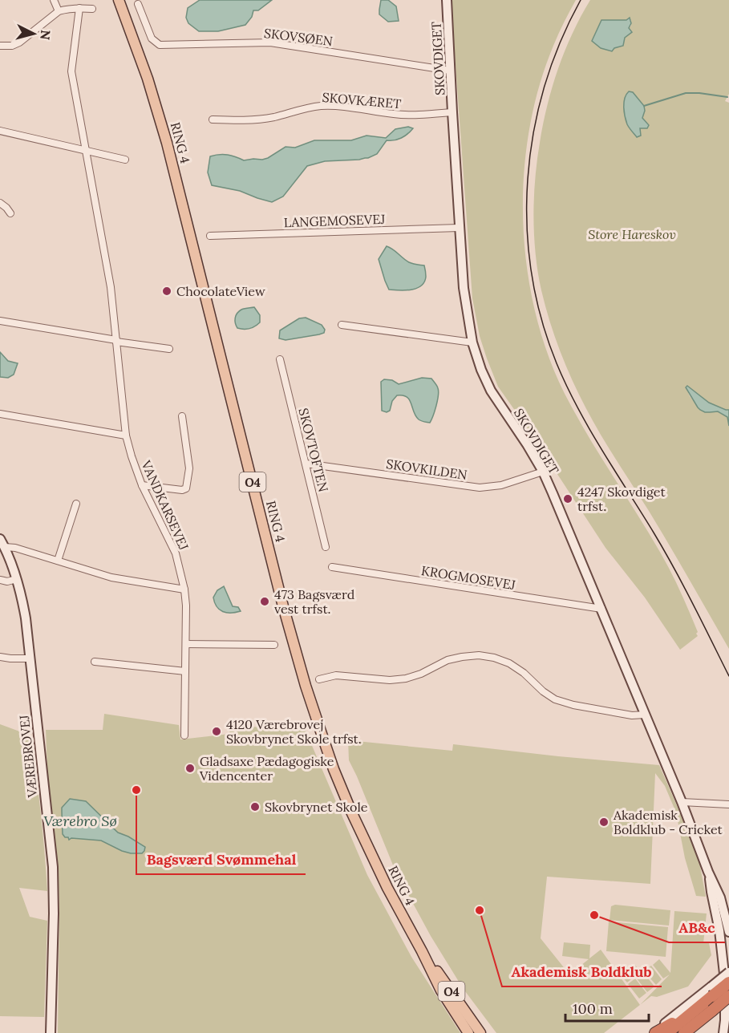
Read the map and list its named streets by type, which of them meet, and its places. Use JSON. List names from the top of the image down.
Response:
{
  "streets": {
    "main road": ["RING 4", "O4"],
    "street": [
      "SKOVSØEN",
      "SKOVDIGET",
      "SKOVKÆRET",
      "LANGEMOSEVEJ",
      "SKOVTOFTEN",
      "SKOVKILDEN",
      "VANDKARSEVEJ",
      "KROGMOSEVEJ",
      "VÆREBROVEJ"
    ]
  },
  "crossings": [
    ["SKOVSØEN", "SKOVDIGET"],
    ["SKOVDIGET", "SKOVKÆRET"],
    ["SKOVDIGET", "LANGEMOSEVEJ"],
    ["SKOVDIGET", "SKOVKILDEN"],
    ["SKOVDIGET", "KROGMOSEVEJ"],
    ["SKOVTOFTEN", "SKOVKILDEN"]
  ],
  "water": ["Værebro Sø"],
  "parks": ["Store Hareskov"],
  "places": [
    "ChocolateView",
    "4247 Skovdiget trfst.",
    "473 Bagsværd vest trfst.",
    "4120 Værebrovej Skovbrynet Skole trfst.",
    "Gladsaxe Pædagogiske Videncenter",
    "Bagsværd Svømmehal",
    "Skovbrynet Skole",
    "Akademisk Boldklub - Cricket",
    "Akademisk Boldklub",
    "AB&c"
  ],
  "scale_bar": "100 m",
  "north": "right"
}
